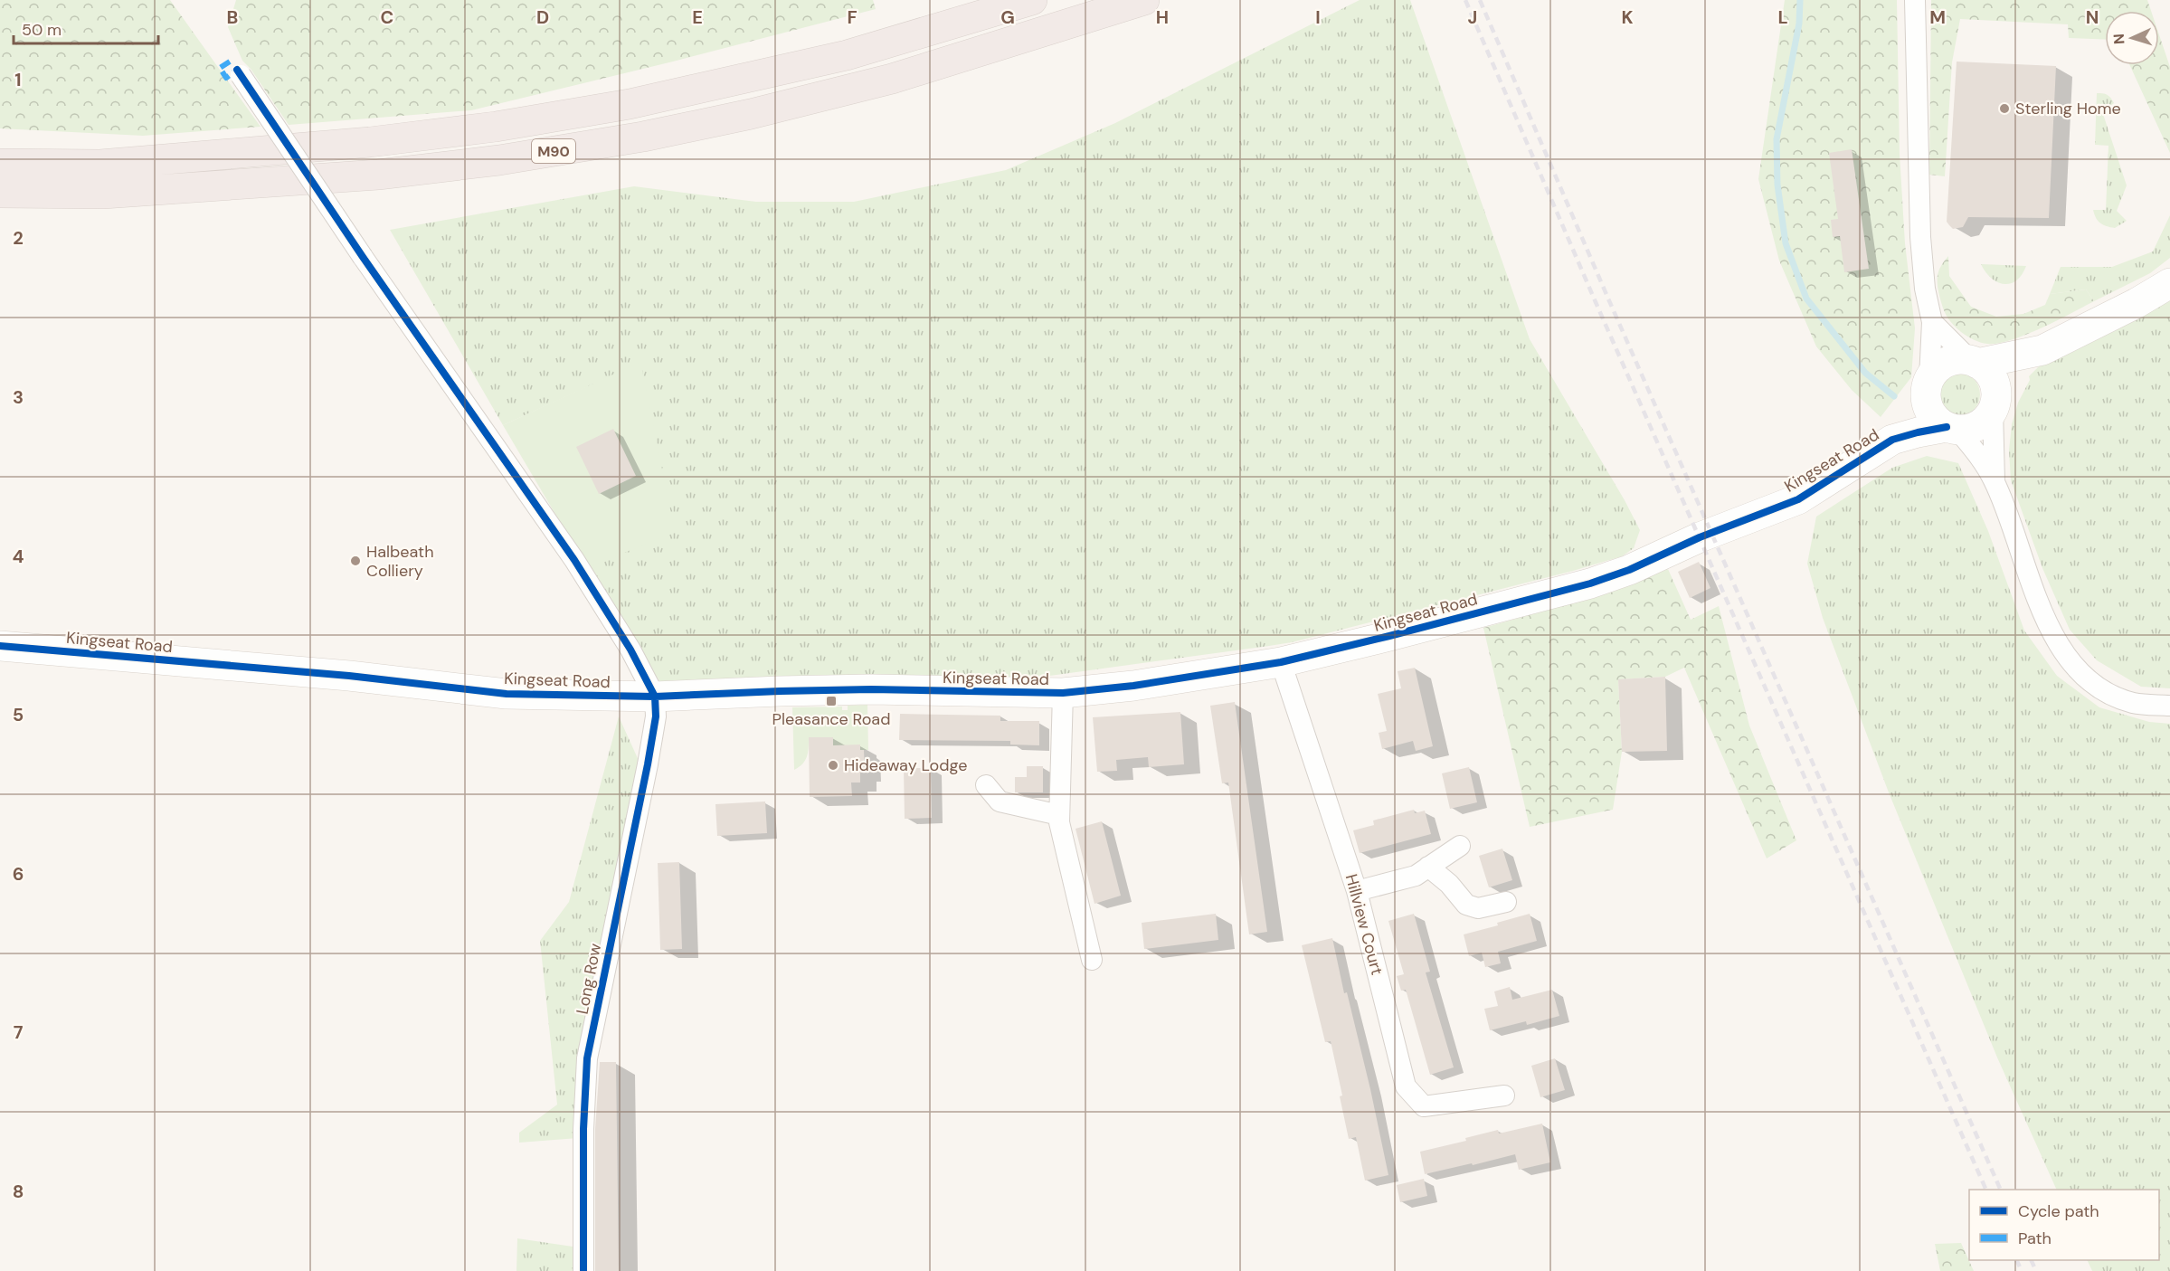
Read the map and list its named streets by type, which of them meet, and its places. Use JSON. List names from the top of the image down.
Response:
{
  "streets": {
    "highway": ["M90"],
    "street": ["Kingseat Road", "Hillview Court", "Long Row"]
  },
  "crossings": [
    ["Kingseat Road", "Hillview Court"],
    ["Kingseat Road", "Long Row"]
  ],
  "places": {
    "other": ["Sterling Home", "Halbeath Colliery", "Hideaway Lodge"],
    "transit": ["Pleasance Road"]
  },
  "legend": ["Cycle path", "Path"],
  "scale_bar": "50 m",
  "north": "left",
  "grid": {
    "columns": [
      "B",
      "C",
      "D",
      "E",
      "F",
      "G",
      "H",
      "I",
      "J",
      "K",
      "L",
      "M",
      "N"
    ],
    "rows": [
      "1",
      "2",
      "3",
      "4",
      "5",
      "6",
      "7",
      "8"
    ]
  }
}
